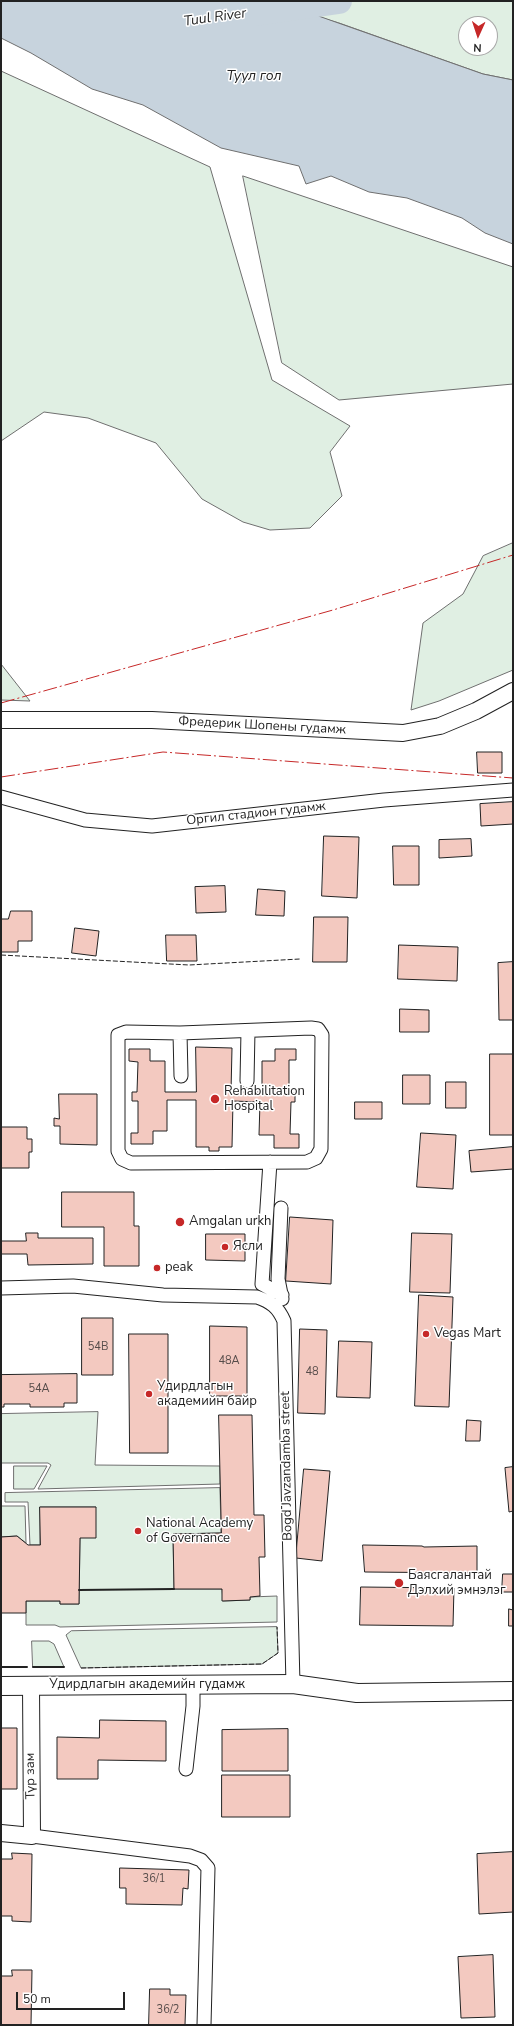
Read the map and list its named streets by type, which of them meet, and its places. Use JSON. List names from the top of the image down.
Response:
{
  "streets": {
    "main road": ["Удирдлагын академийн гудамж"],
    "street": [
      "Фредерик Шопены гудамж",
      "Оргил стадион гудамж",
      "Bogd Javzandamba street",
      "Түр зам"
    ]
  },
  "crossings": [
    ["Bogd Javzandamba street", "Удирдлагын академийн гудамж"],
    ["Удирдлагын академийн гудамж", "Түр зам"]
  ],
  "water": ["Tuul River", "Туул гол"],
  "places": [
    "Rehabilitation Hospital",
    "Amgalan urkh",
    "Ясли",
    "peak",
    "Vegas Mart",
    "Удирдлагын академийн байр",
    "National Academy of Governance",
    "Баясгалантай Дэлхий эмнэлэг"
  ],
  "house_numbers": [
    "54В",
    "48А",
    "48",
    "54А",
    "36/1",
    "36/2"
  ],
  "scale_bar": "50 m",
  "north": "bottom"
}
